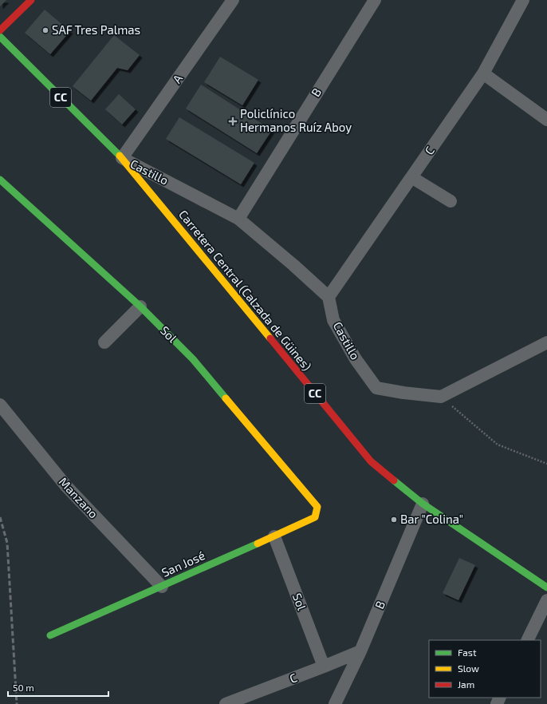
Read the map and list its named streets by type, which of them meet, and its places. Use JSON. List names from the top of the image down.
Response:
{
  "streets": {
    "street": [
      "A",
      "B",
      "CC",
      "C",
      "Castillo",
      "Carretera Central (Calzada de Güines)",
      "Sol",
      "Manzano",
      "San José"
    ]
  },
  "crossings": [
    ["A", "Castillo"],
    ["A", "Carretera Central (Calzada de Güines)"],
    ["B", "C"],
    ["B", "Castillo"],
    ["B", "Carretera Central (Calzada de Güines)"],
    ["C", "Castillo"],
    ["C", "Sol"],
    ["Castillo", "Carretera Central (Calzada de Güines)"],
    ["Sol", "San José"],
    ["Manzano", "San José"]
  ],
  "places": {
    "other": ["SAF Tres Palmas", "Bar \"Colina\""],
    "health": ["Policlínico Hermanos Ruíz Aboy"]
  },
  "legend": ["Fast", "Slow", "Jam"],
  "scale_bar": "50 m"
}
